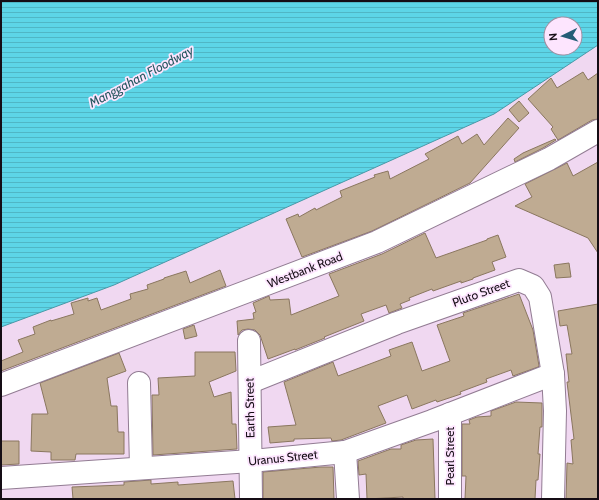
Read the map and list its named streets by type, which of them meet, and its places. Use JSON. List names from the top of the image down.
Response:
{
  "streets": {
    "street": [
      "Westbank Road",
      "Pluto Street",
      "Earth Street",
      "Pearl Street",
      "Uranus Street"
    ]
  },
  "crossings": [
    ["Pluto Street", "Earth Street"],
    ["Pluto Street", "Uranus Street"],
    ["Earth Street", "Uranus Street"],
    ["Pearl Street", "Uranus Street"]
  ],
  "water": ["Manggahan Floodway"],
  "north": "left"
}
